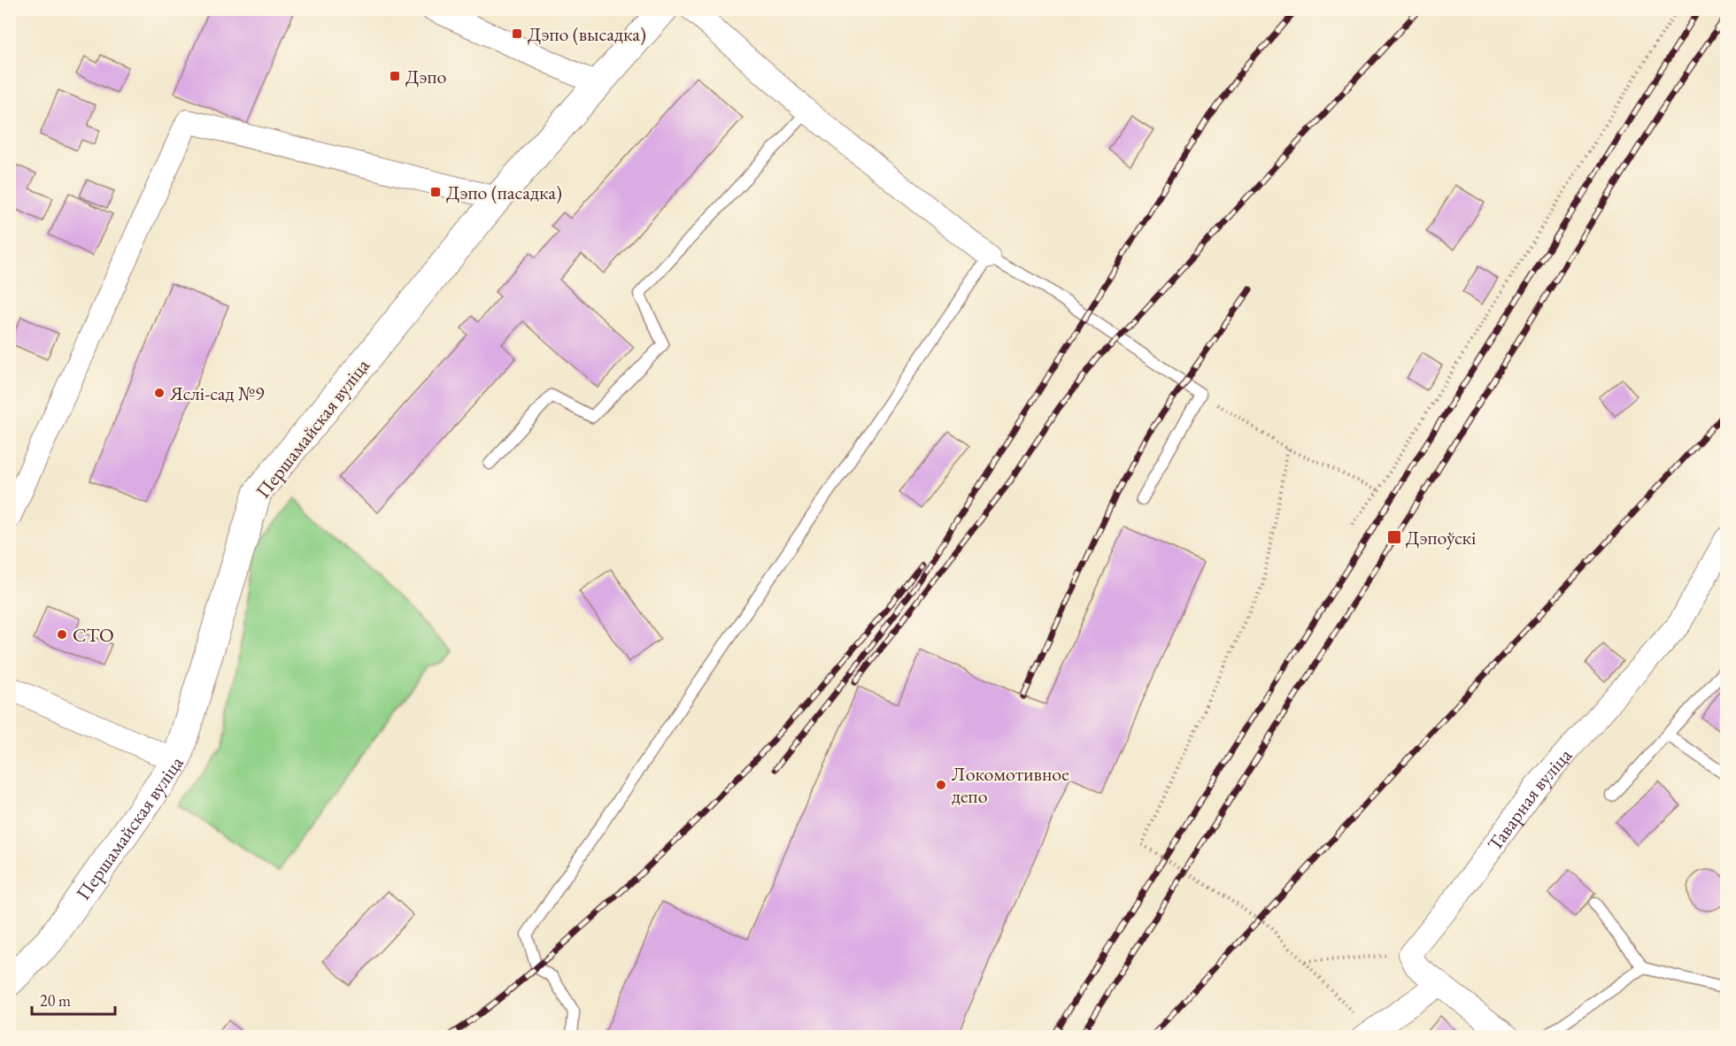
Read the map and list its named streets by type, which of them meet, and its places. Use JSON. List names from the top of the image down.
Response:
{
  "streets": {
    "street": ["Першамайская вуліца", "Таварная вуліца"]
  },
  "places": {
    "transit": [
      "Дэпо (высадка)",
      "Дэпо",
      "Дэпо (пасадка)",
      "Дэпоўскі"
    ],
    "other": ["Яслі-сад №9", "СТО", "Локомотивное депо"]
  },
  "scale_bar": "20 m"
}
